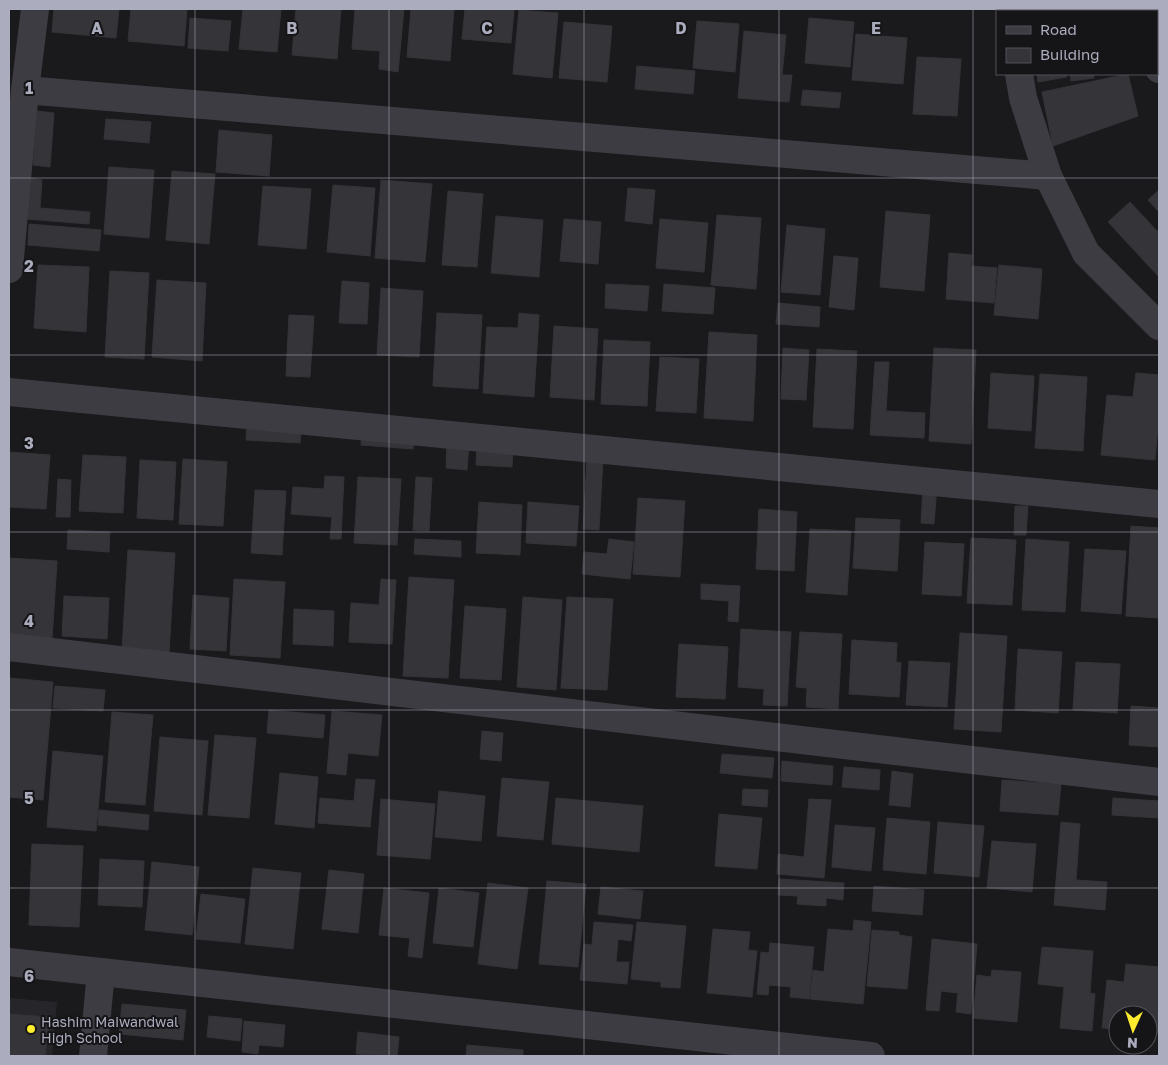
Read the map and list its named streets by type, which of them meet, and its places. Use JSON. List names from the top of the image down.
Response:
{
  "places": ["Hashim Maiwandwal High School"],
  "legend": ["Road", "Building"],
  "north": "bottom",
  "grid": {
    "columns": [
      "A",
      "B",
      "C",
      "D",
      "E"
    ],
    "rows": [
      "1",
      "2",
      "3",
      "4",
      "5",
      "6"
    ]
  }
}
